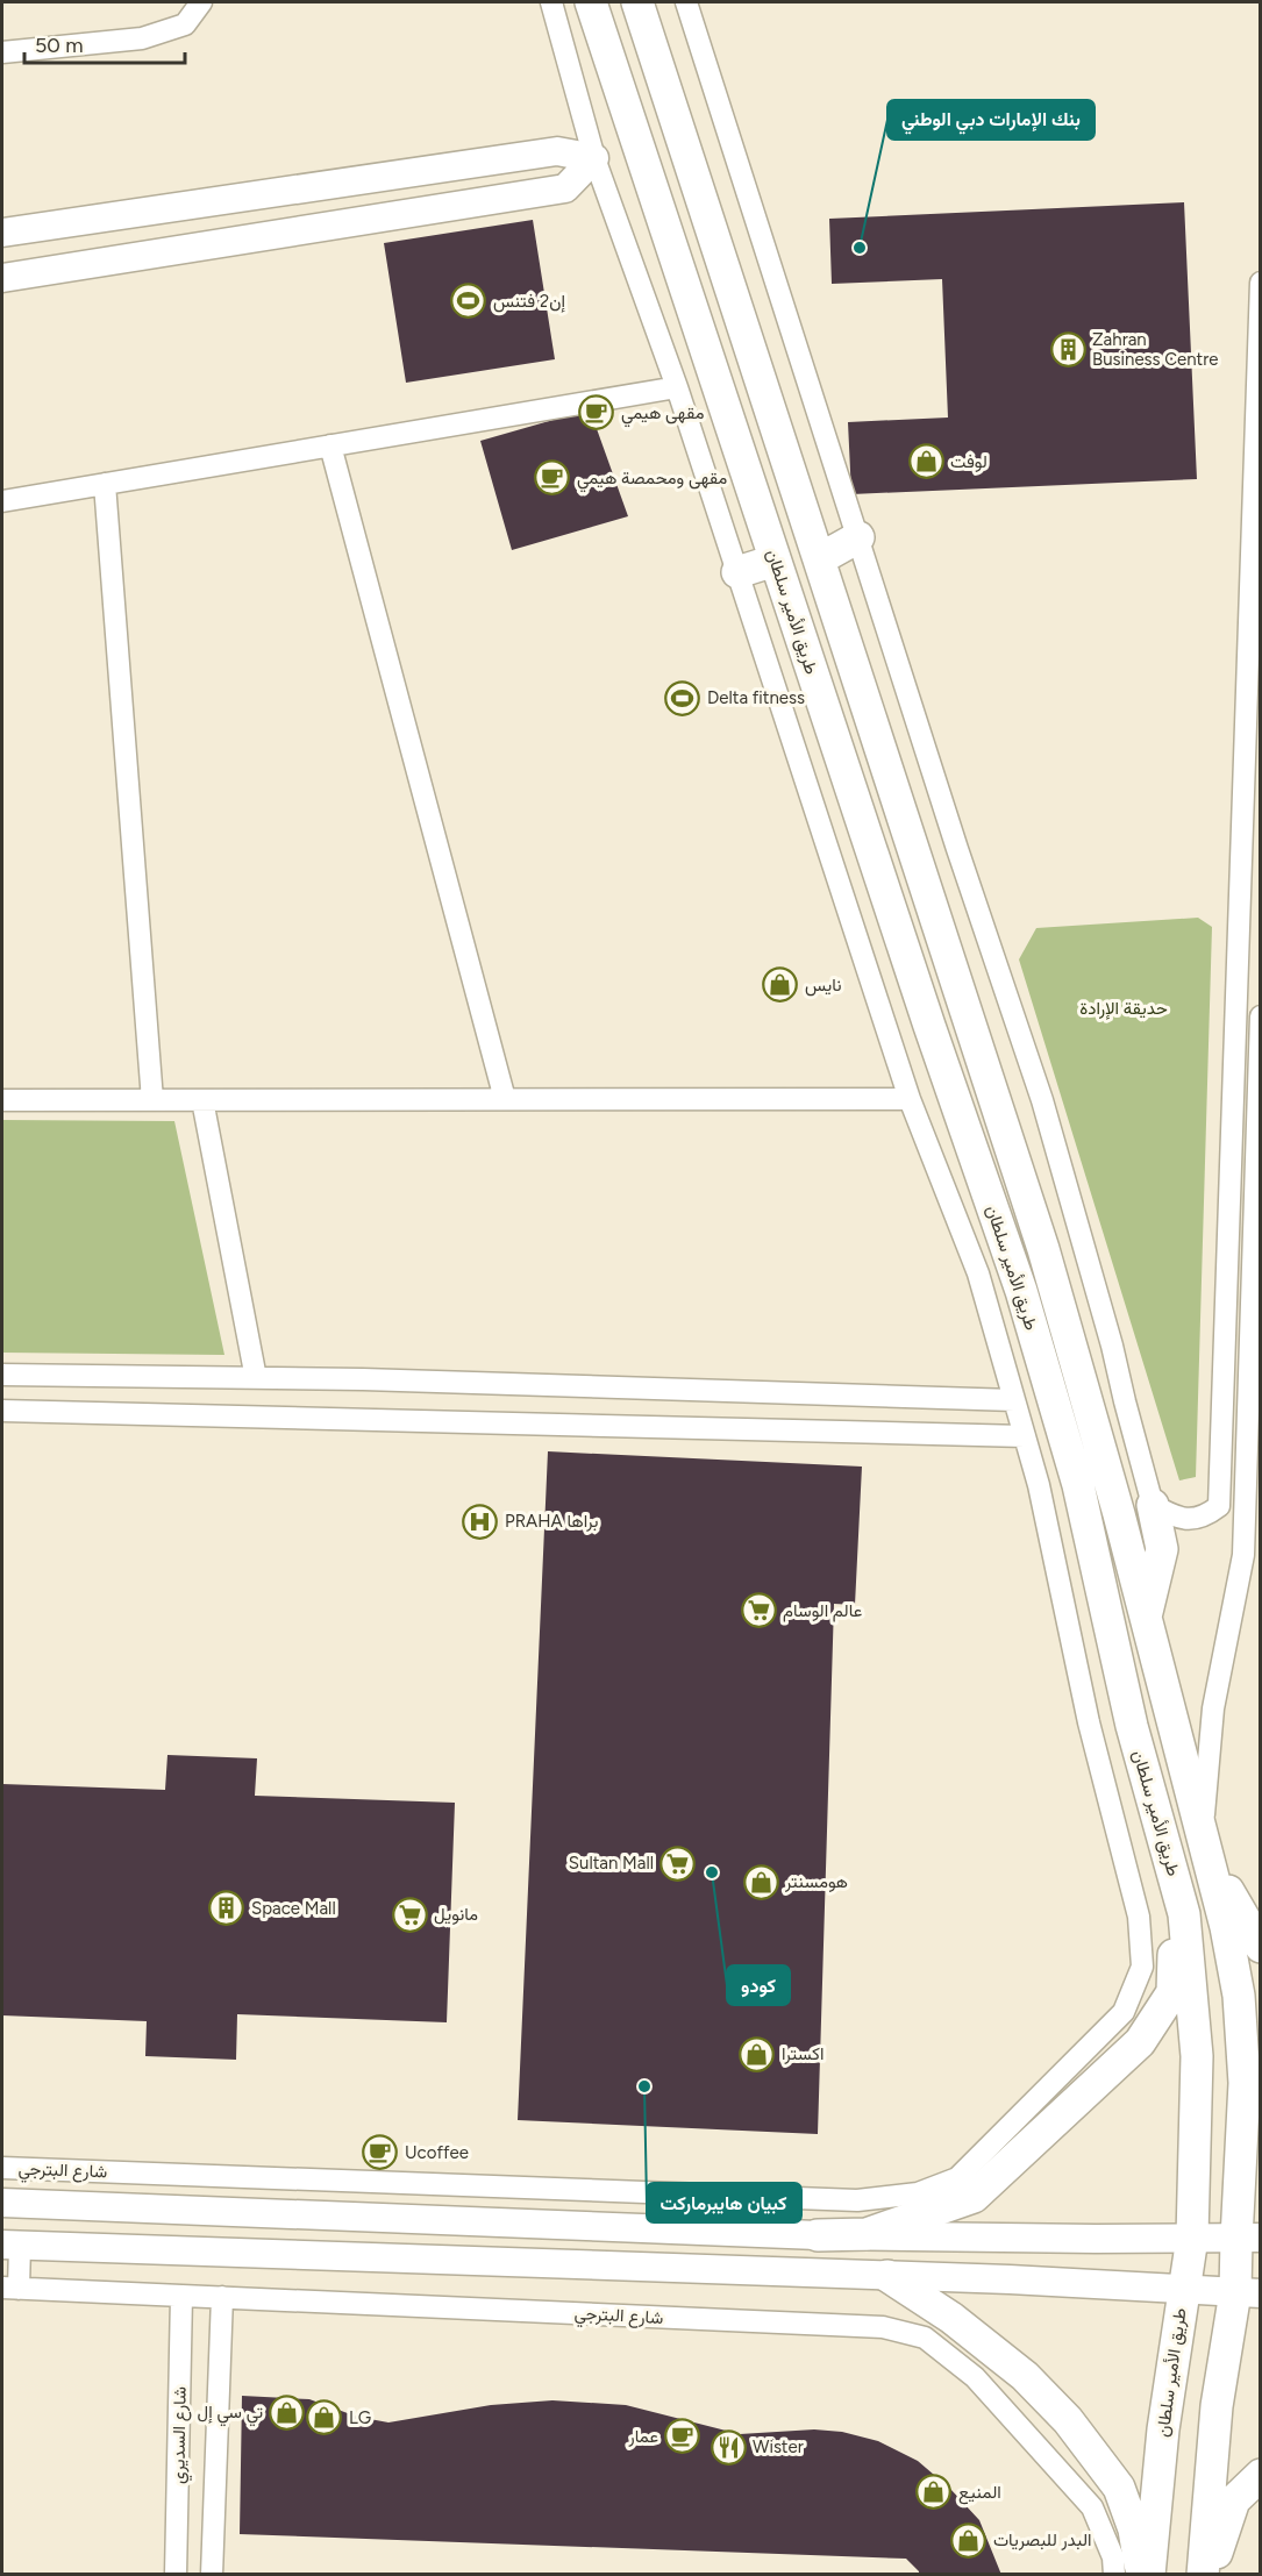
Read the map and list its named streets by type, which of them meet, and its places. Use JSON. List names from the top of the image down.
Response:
{
  "streets": {
    "main road": ["طريق الأمير سلطان", "شارع البترجي"],
    "street": ["شارع السديري"]
  },
  "crossings": [
    ["طريق الأمير سلطان", "شارع البترجي"],
    ["شارع البترجي", "شارع السديري"]
  ],
  "parks": ["حديقة الإرادة"],
  "places": {
    "other": ["بنك الإمارات دبي الوطني", "كودو", "كبيان هايبرماركت"],
    "sports": ["إن2 فتنس", "Delta fitness"],
    "building": ["Zahran Business Centre", "Space Mall"],
    "cafe": [
      "مقهى هيمي",
      "مقهى ومحمصة هيمي",
      "Ucoffee",
      "عمار"
    ],
    "shop": [
      "لوفت",
      "نايس",
      "هومسنتر",
      "اكسترا",
      "تي سي إل",
      "LG",
      "المنيع",
      "البدر للبصريات"
    ],
    "hospital": ["PRAHA براها"],
    "supermarket": ["عالم الوسام", "Sultan Mall", "مانويل"],
    "restaurant": ["Wister"]
  },
  "scale_bar": "50 m"
}
